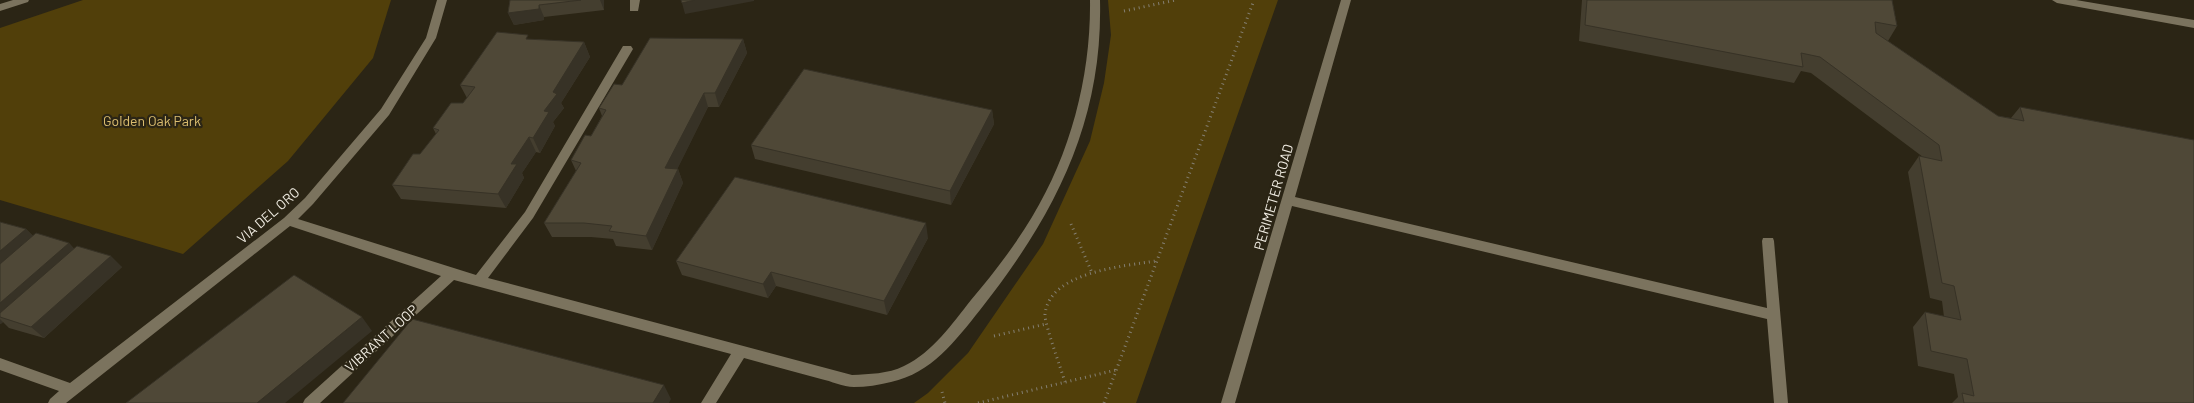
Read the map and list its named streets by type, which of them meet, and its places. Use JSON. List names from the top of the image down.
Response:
{
  "streets": {
    "street": ["PERIMETER ROAD", "VIA DEL ORO", "VIBRANT LOOP"]
  },
  "parks": ["Golden Oak Park"]
}
